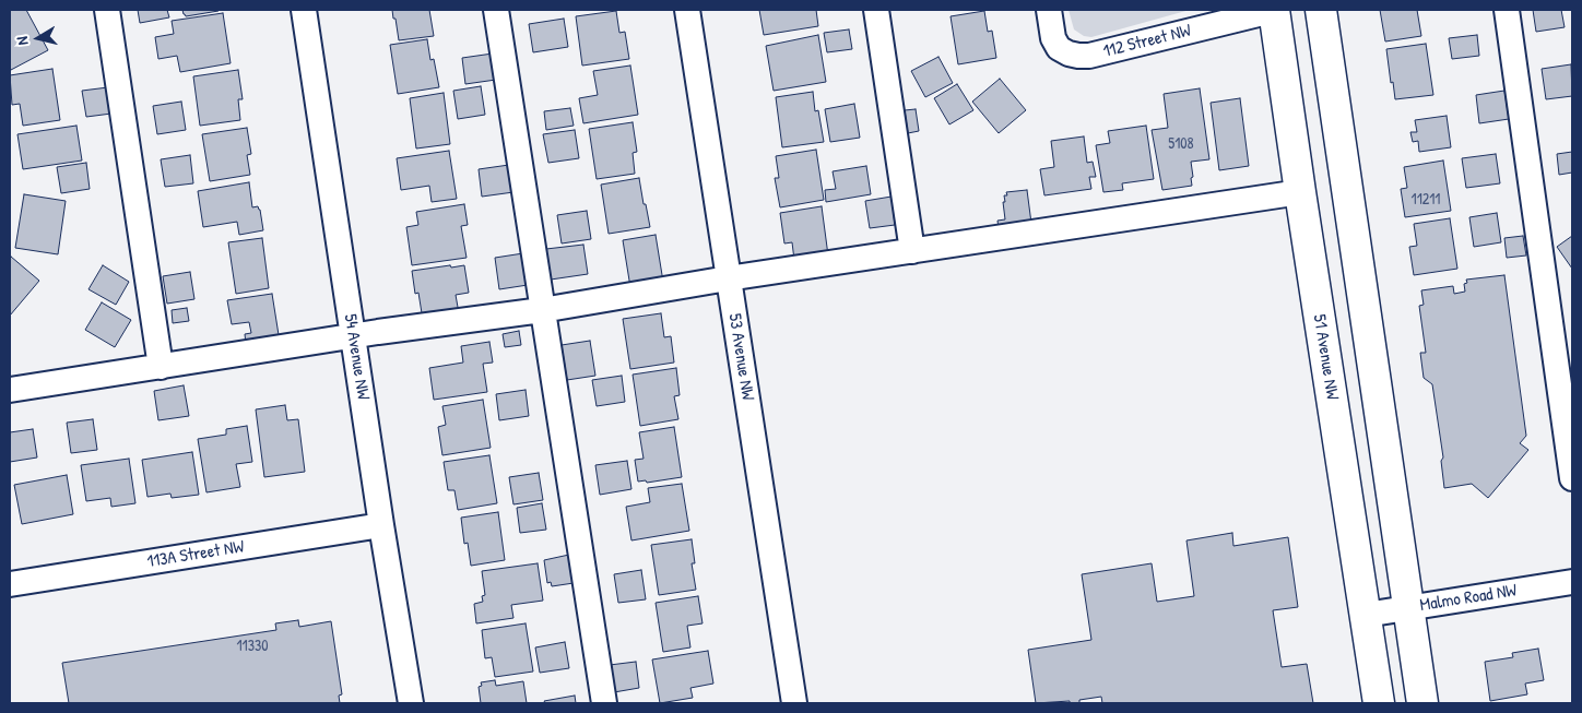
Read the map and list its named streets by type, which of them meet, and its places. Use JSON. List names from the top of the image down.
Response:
{
  "streets": {
    "main road": ["51 Avenue NW"],
    "street": [
      "112 Street NW",
      "54 Avenue NW",
      "53 Avenue NW",
      "113A Street NW",
      "Malmo Road NW"
    ]
  },
  "crossings": [
    ["112 Street NW", "51 Avenue NW"],
    ["54 Avenue NW", "113A Street NW"],
    ["51 Avenue NW", "Malmo Road NW"]
  ],
  "house_numbers": ["5108", "11211", "11330"],
  "north": "left"
}
